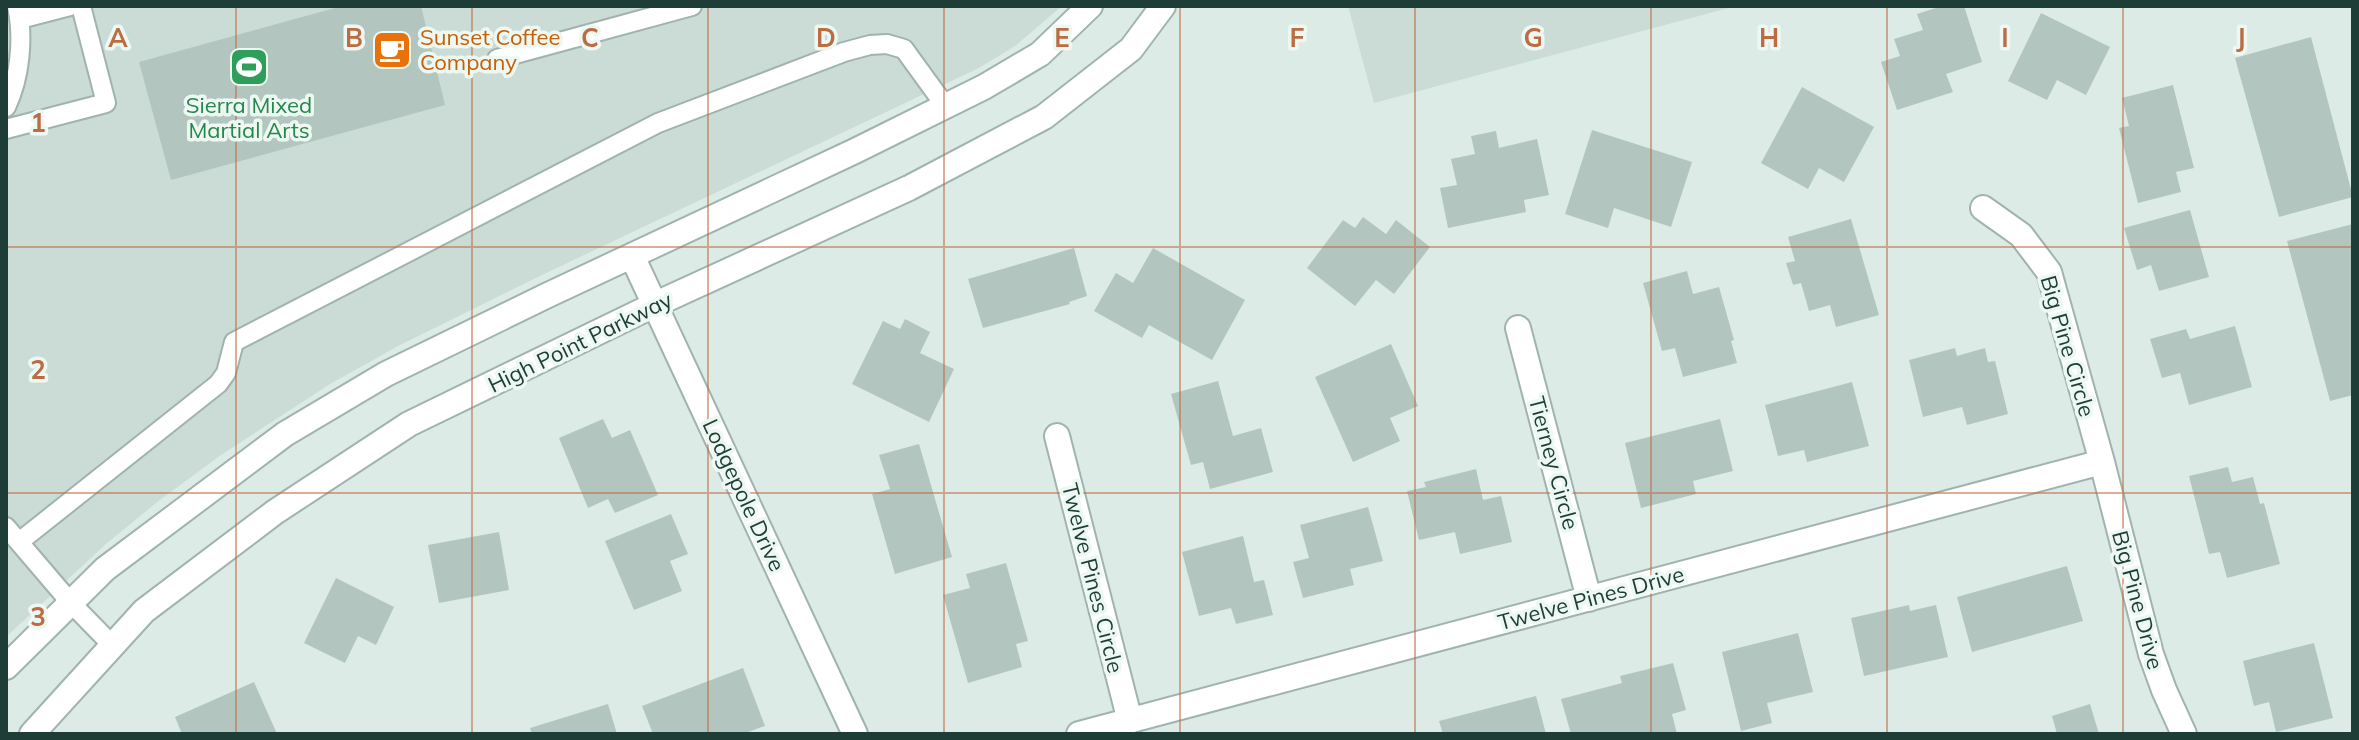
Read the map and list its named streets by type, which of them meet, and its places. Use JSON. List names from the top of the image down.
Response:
{
  "streets": {
    "street": [
      "High Point Parkway",
      "Big Pine Circle",
      "Tierney Circle",
      "Lodgepole Drive",
      "Twelve Pines Circle",
      "Twelve Pines Drive",
      "Big Pine Drive"
    ]
  },
  "crossings": [
    ["High Point Parkway", "Lodgepole Drive"],
    ["Big Pine Circle", "Twelve Pines Drive"],
    ["Big Pine Circle", "Big Pine Drive"],
    ["Tierney Circle", "Twelve Pines Drive"],
    ["Twelve Pines Circle", "Twelve Pines Drive"],
    ["Twelve Pines Drive", "Big Pine Drive"]
  ],
  "places": {
    "cafe": ["Sunset Coffee Company"],
    "sports": ["Sierra Mixed Martial Arts"]
  },
  "grid": {
    "columns": [
      "A",
      "B",
      "C",
      "D",
      "E",
      "F",
      "G",
      "H",
      "I",
      "J"
    ],
    "rows": ["1", "2", "3"]
  }
}
